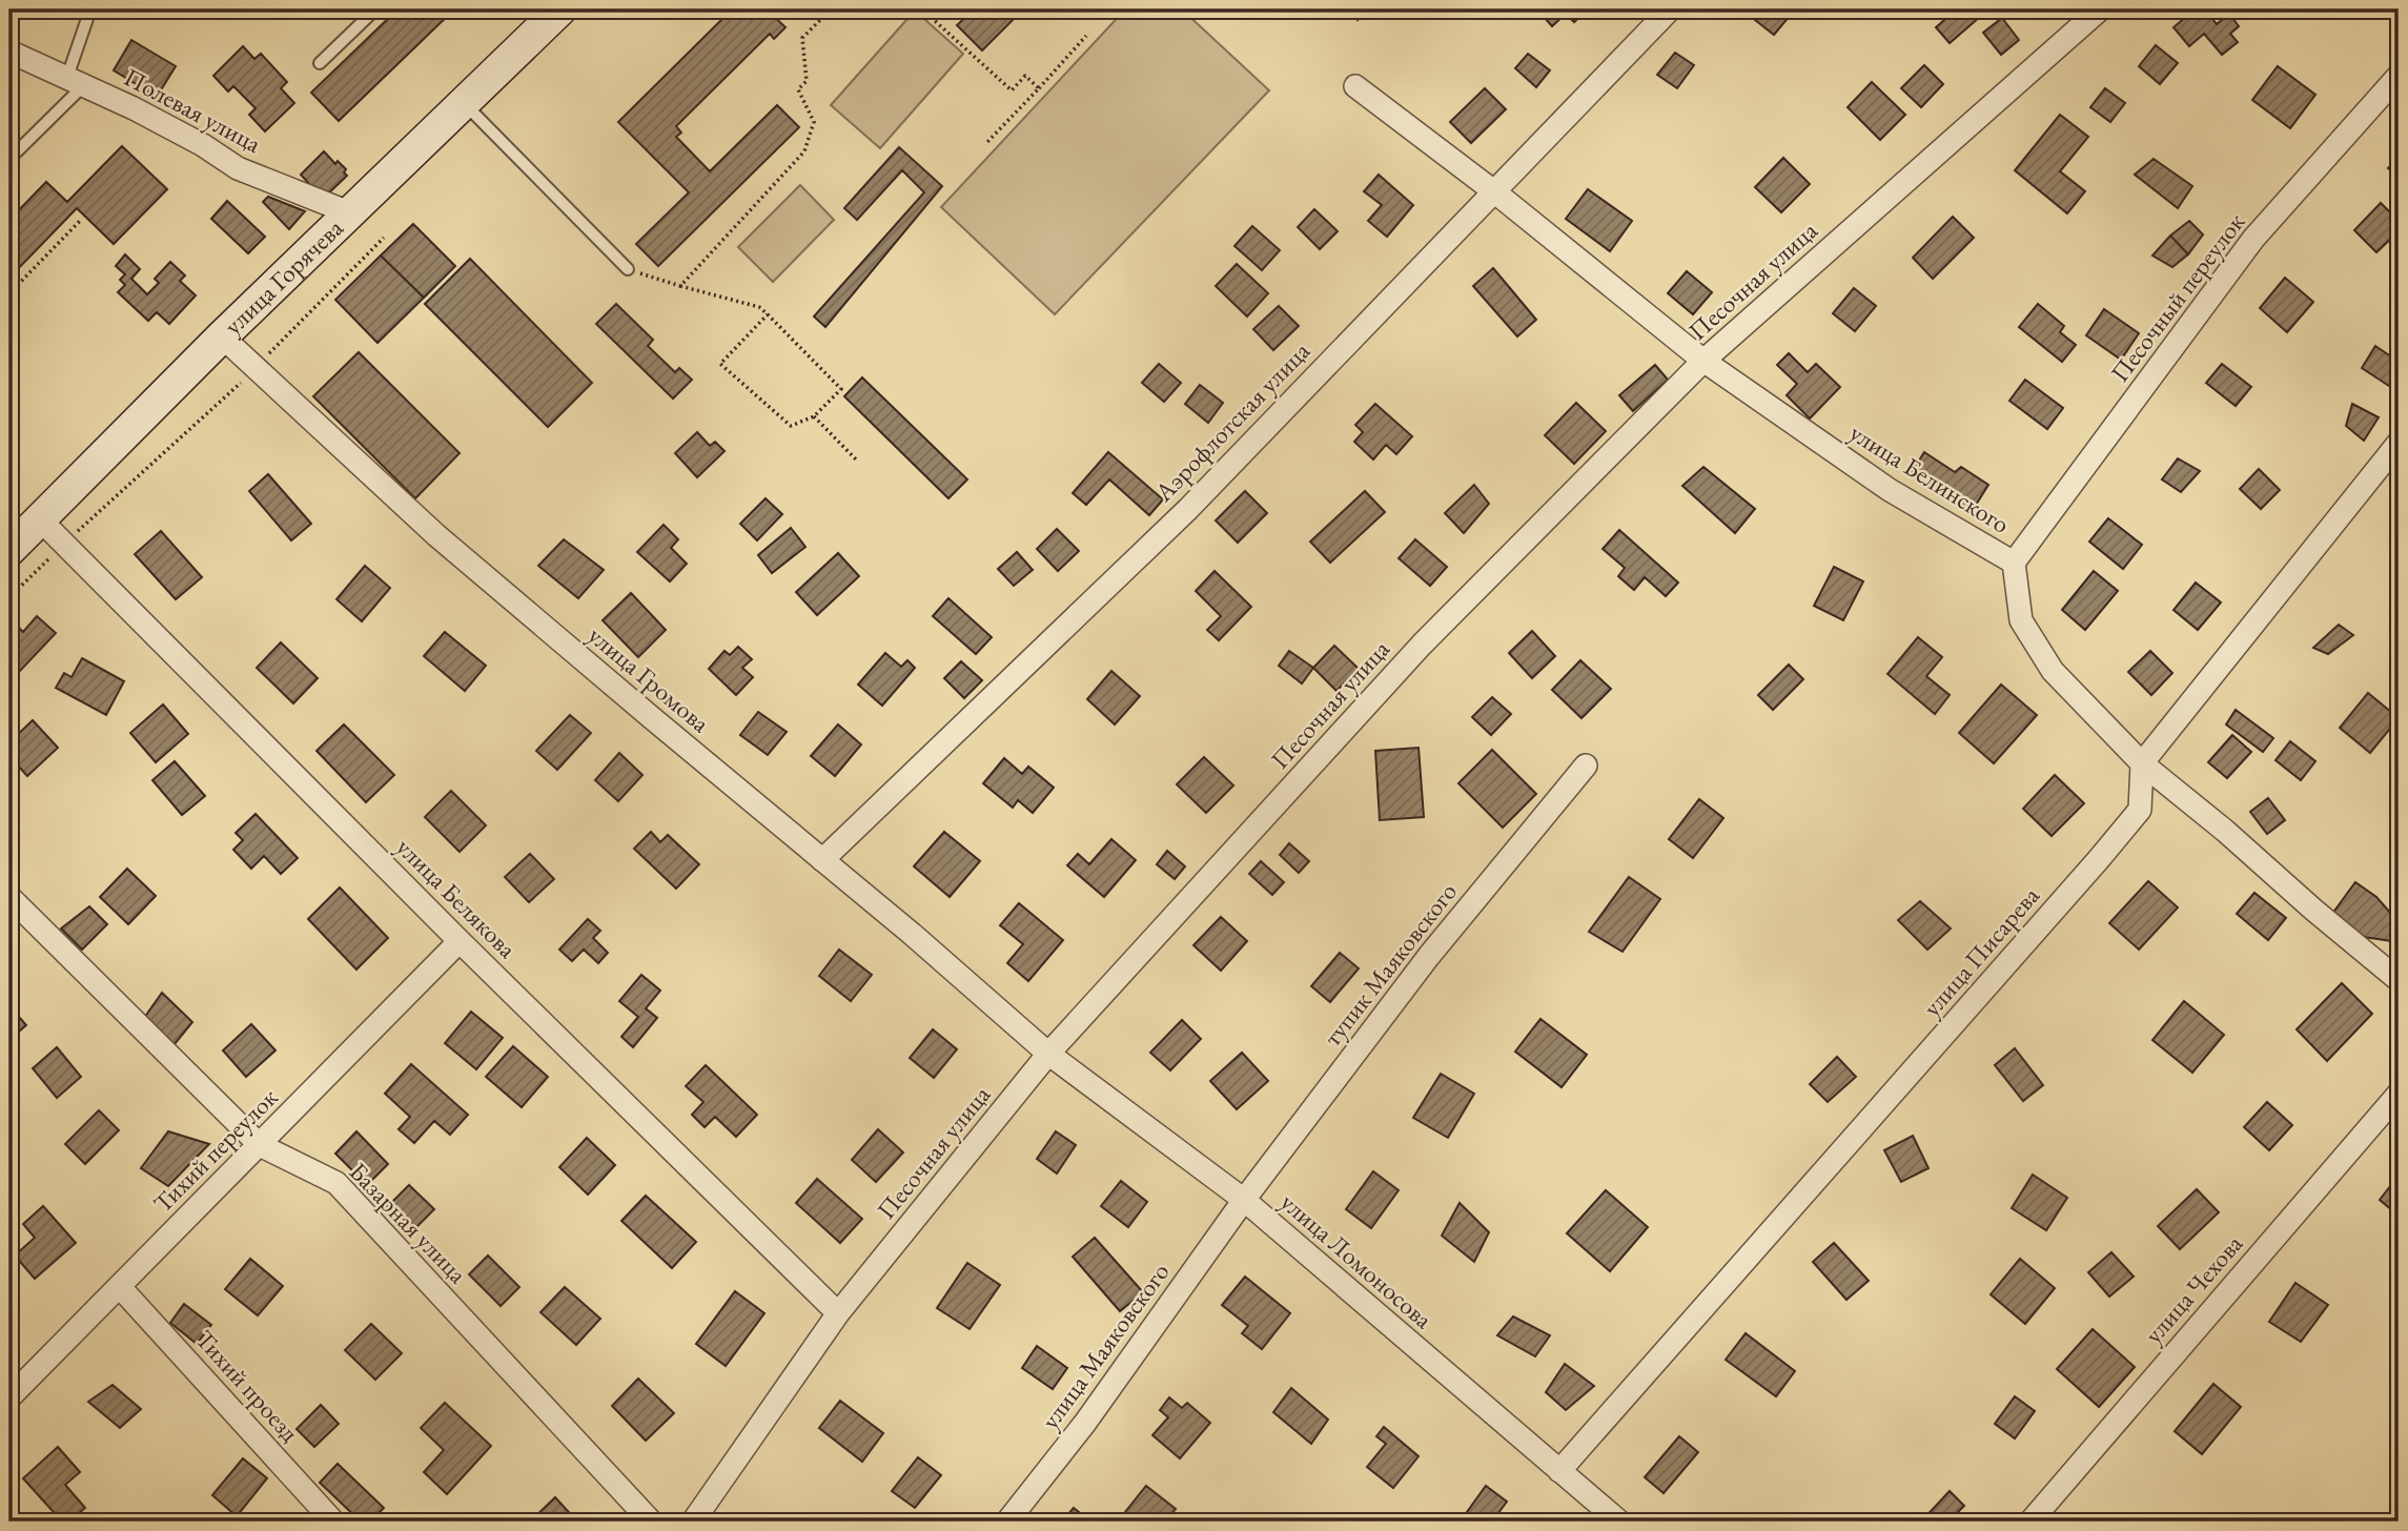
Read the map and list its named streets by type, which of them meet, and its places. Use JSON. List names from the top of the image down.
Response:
{
  "streets": {
    "main road": ["улица Горячева"],
    "street": [
      "Полевая улица",
      "Песочная улица",
      "Песочный переулок",
      "Аэрофлотская улица",
      "улица Белинского",
      "улица Громова",
      "улица Белякова",
      "улица Писарева",
      "тупик Маяковского",
      "Тихий переулок",
      "Базарная улица",
      "улица Ломоносова",
      "улица Чехова",
      "улица Маяковского",
      "Тихий проезд"
    ]
  },
  "crossings": [
    ["Полевая улица", "улица Горячева"],
    ["улица Горячева", "улица Громова"],
    ["улица Горячева", "улица Белякова"],
    ["Песочная улица", "улица Белинского"],
    ["Песочная улица", "улица Громова"],
    ["Песочная улица", "улица Белякова"],
    ["Песочная улица", "улица Ломоносова"],
    ["Песочный переулок", "улица Белинского"],
    ["Аэрофлотская улица", "улица Белинского"],
    ["Аэрофлотская улица", "улица Громова"],
    ["улица Белинского", "улица Писарева"],
    ["улица Громова", "улица Ломоносова"],
    ["улица Белякова", "Тихий переулок"],
    ["улица Писарева", "улица Ломоносова"],
    ["тупик Маяковского", "улица Ломоносова"],
    ["тупик Маяковского", "улица Маяковского"],
    ["Тихий переулок", "Базарная улица"],
    ["Тихий переулок", "Тихий проезд"],
    ["улица Ломоносова", "улица Маяковского"]
  ]
}
